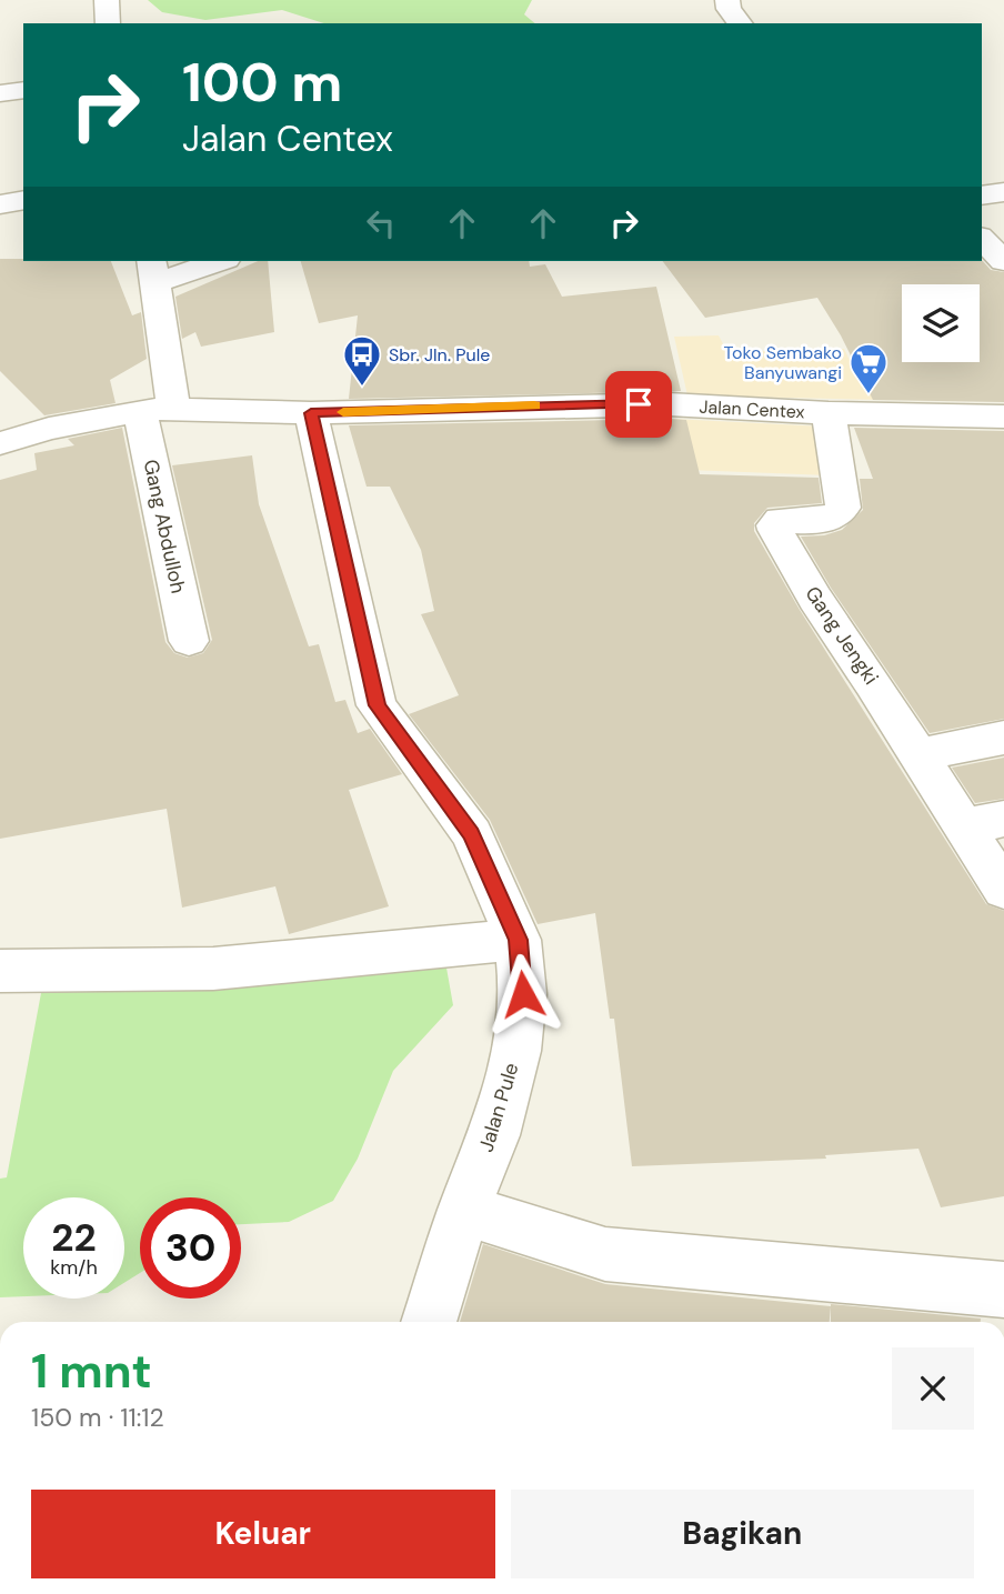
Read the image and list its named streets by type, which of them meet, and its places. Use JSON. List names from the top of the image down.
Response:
{
  "streets": {
    "street": [
      "Jalan Centex",
      "Gang Abdulloh",
      "Gang Jengki",
      "Jalan Pule"
    ]
  },
  "crossings": [
    ["Jalan Centex", "Gang Abdulloh"],
    ["Jalan Centex", "Gang Jengki"],
    ["Jalan Centex", "Jalan Pule"]
  ],
  "places": {
    "bus stop": ["Sbr. Jln. Pule"],
    "supermarket": ["Toko Sembako Banyuwangi"]
  },
  "page": {
    "turn": ["100 m", "Jalan Centex"],
    "speed": "22 km/h",
    "limit": "30",
    "heading": ["1 mnt", "150 m · 11:12"],
    "buttons": ["Keluar", "Bagikan"]
  }
}
